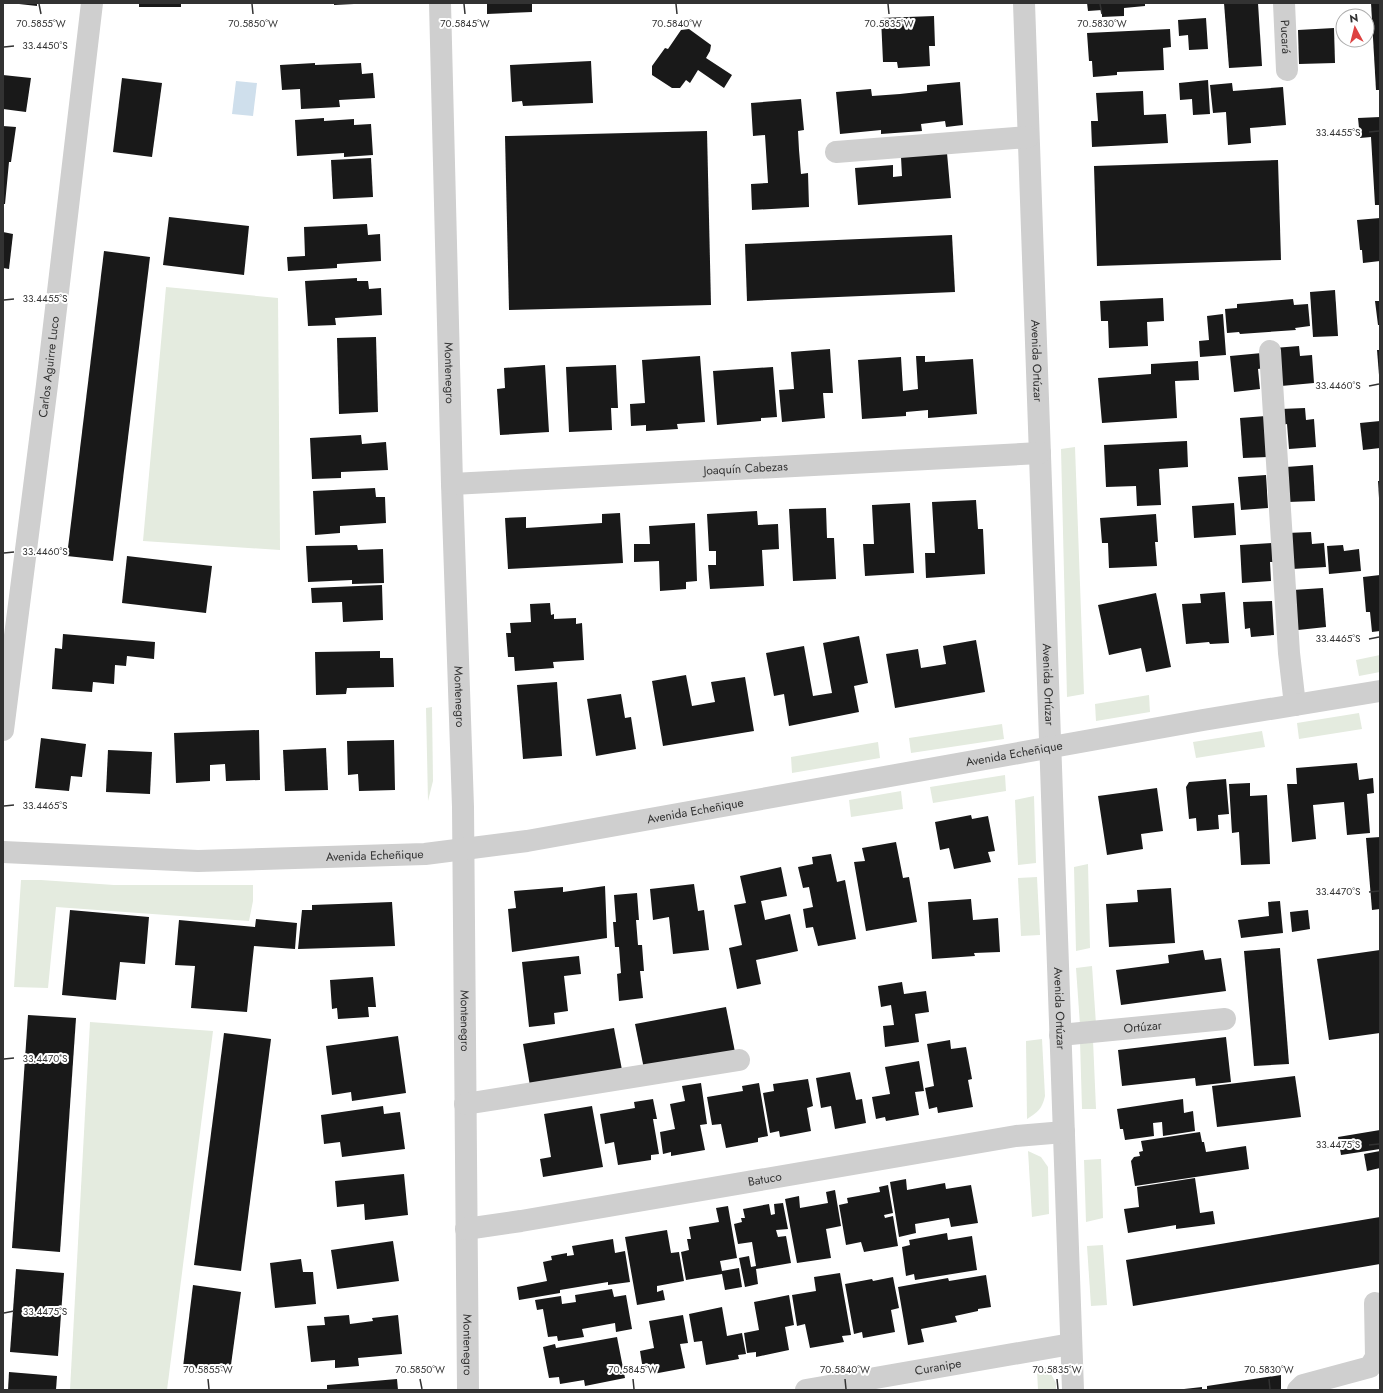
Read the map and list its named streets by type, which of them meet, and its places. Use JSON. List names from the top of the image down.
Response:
{
  "streets": {
    "street": [
      "Pucará",
      "Avenida Ortúzar",
      "Carlos Aguirre Luco",
      "Montenegro",
      "Joaquín Cabezas",
      "Avenida Echeñique",
      "Ortúzar",
      "Batuco",
      "Curanipe"
    ]
  },
  "crossings": [
    ["Avenida Ortúzar", "Joaquín Cabezas"],
    ["Avenida Ortúzar", "Avenida Echeñique"],
    ["Avenida Ortúzar", "Ortúzar"],
    ["Avenida Ortúzar", "Batuco"],
    ["Avenida Ortúzar", "Curanipe"],
    ["Montenegro", "Joaquín Cabezas"],
    ["Montenegro", "Avenida Echeñique"],
    ["Montenegro", "Batuco"]
  ],
  "north": "top",
  "coordinates": [
    "70.5855°W",
    "70.5850°W",
    "70.5845°W",
    "70.5840°W",
    "70.5835°W",
    "70.5830°W",
    "33.4450°S",
    "33.4455°S",
    "33.4460°S",
    "33.4465°S",
    "33.4470°S",
    "33.4475°S"
  ]
}
